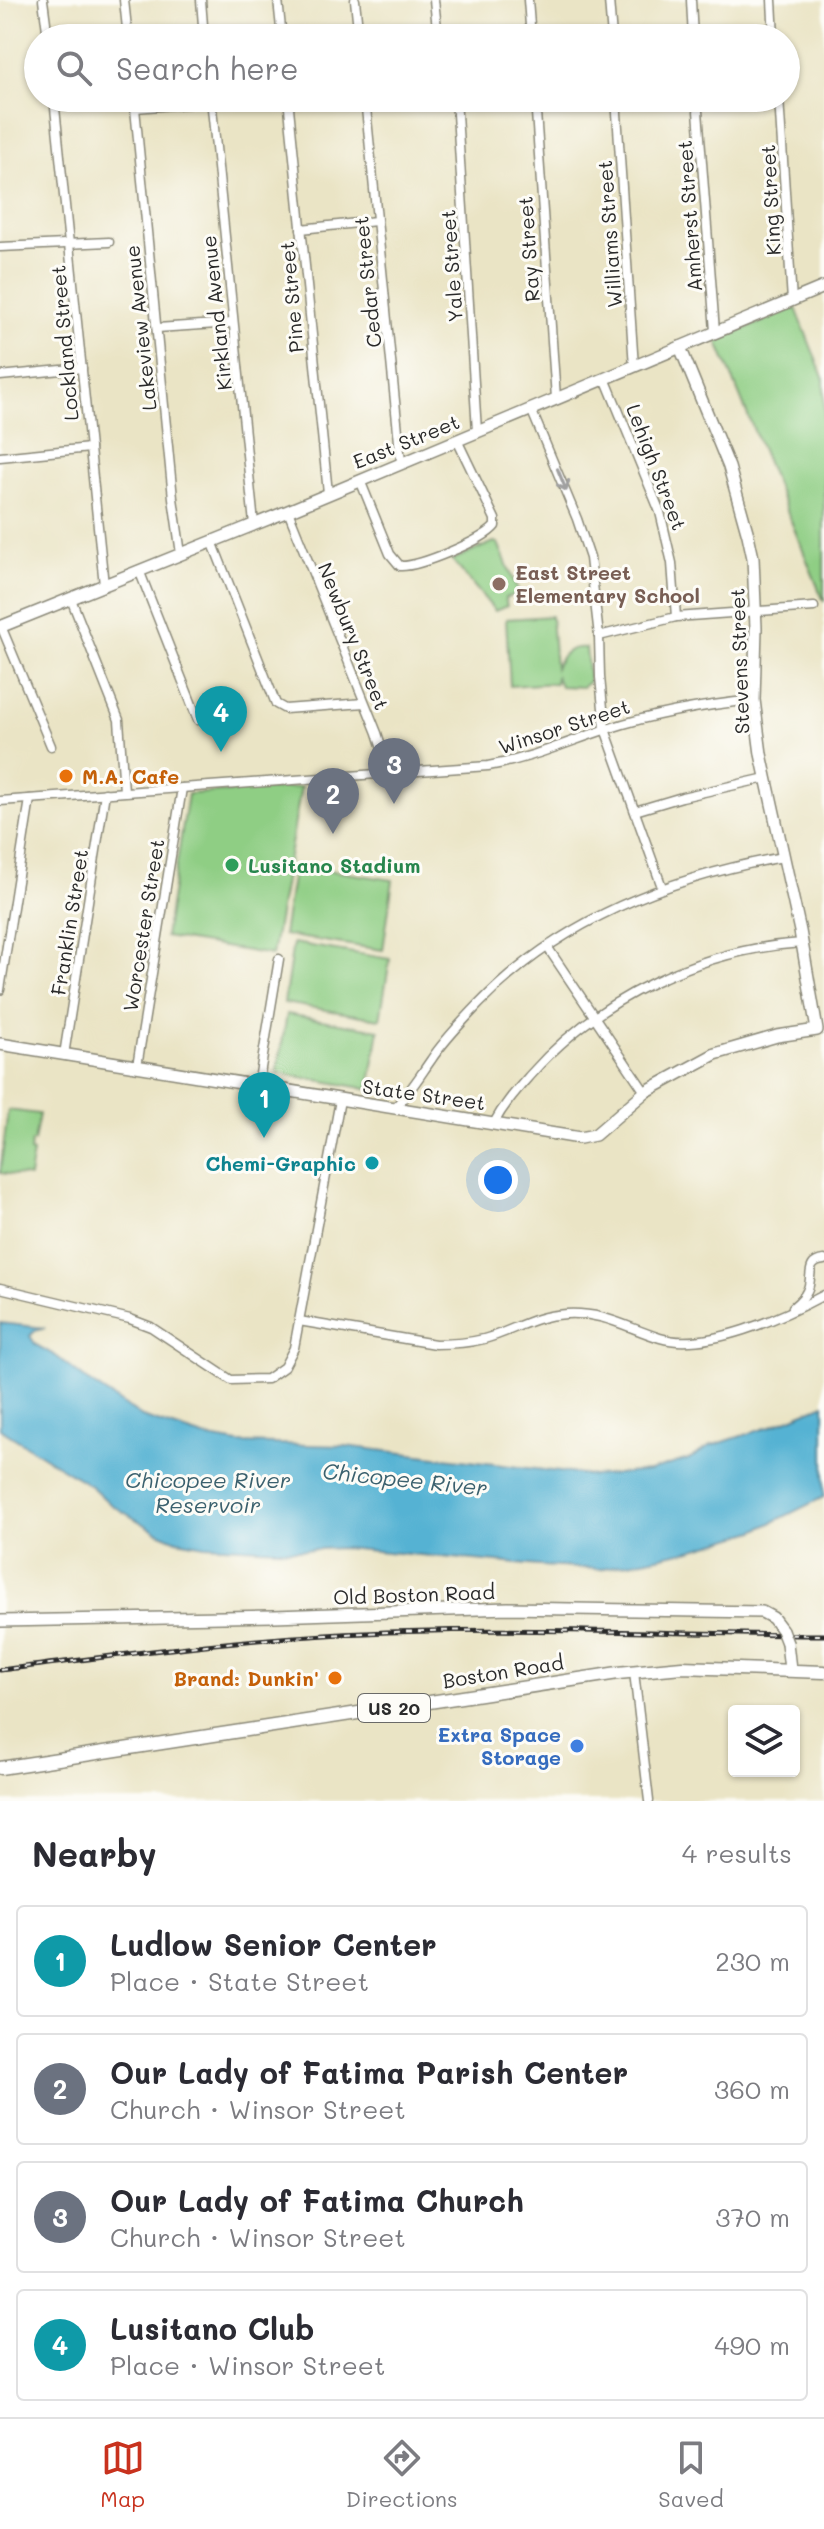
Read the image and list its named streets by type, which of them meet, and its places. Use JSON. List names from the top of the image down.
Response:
{
  "streets": {
    "main road": ["Boston Road", "US 20"],
    "street": [
      "King Street",
      "Amherst Street",
      "Williams Street",
      "Ray Street",
      "Yale Street",
      "Cedar Street",
      "Pine Street",
      "Kirkland Avenue",
      "Lakeview Avenue",
      "Lockland Street",
      "East Street",
      "Lehigh Street",
      "Newbury Street",
      "Stevens Street",
      "Winsor Street",
      "Franklin Street",
      "Worcester Street",
      "State Street",
      "Old Boston Road"
    ]
  },
  "crossings": [
    ["King Street", "East Street"],
    ["Amherst Street", "East Street"],
    ["Williams Street", "East Street"],
    ["Ray Street", "East Street"],
    ["Yale Street", "East Street"],
    ["Cedar Street", "East Street"],
    ["Pine Street", "East Street"],
    ["Kirkland Avenue", "East Street"],
    ["Lakeview Avenue", "East Street"],
    ["Lockland Street", "East Street"],
    ["East Street", "Lehigh Street"],
    ["East Street", "Newbury Street"],
    ["East Street", "Stevens Street"],
    ["Newbury Street", "Winsor Street"],
    ["Stevens Street", "Winsor Street"],
    ["Stevens Street", "State Street"],
    ["Winsor Street", "Franklin Street"],
    ["Winsor Street", "Worcester Street"],
    ["Franklin Street", "State Street"],
    ["Worcester Street", "State Street"],
    ["Old Boston Road", "Boston Road"]
  ],
  "water": ["Chicopee River Reservoir", "Chicopee River"],
  "places": [
    "East Street Elementary School",
    "M.A. Cafe",
    "Lusitano Stadium",
    "Chemi-Graphic",
    "Brand: Dunkin'",
    "Extra Space Storage"
  ],
  "page": {
    "search": "Search here",
    "pins": [
      "4",
      "3",
      "2",
      "1"
    ],
    "heading": ["Nearby", "4 results"],
    "list": [
      {
        "mark": "1",
        "name": "Ludlow Senior Center",
        "note": "Place · State Street",
        "value": "230 m"
      },
      {
        "mark": "2",
        "name": "Our Lady of Fatima Parish Center",
        "note": "Church · Winsor Street",
        "value": "360 m"
      },
      {
        "mark": "3",
        "name": "Our Lady of Fatima Church",
        "note": "Church · Winsor Street",
        "value": "370 m"
      },
      {
        "mark": "4",
        "name": "Lusitano Club",
        "note": "Place · Winsor Street",
        "value": "490 m"
      }
    ],
    "nav": ["Map", "Directions", "Saved"]
  }
}
